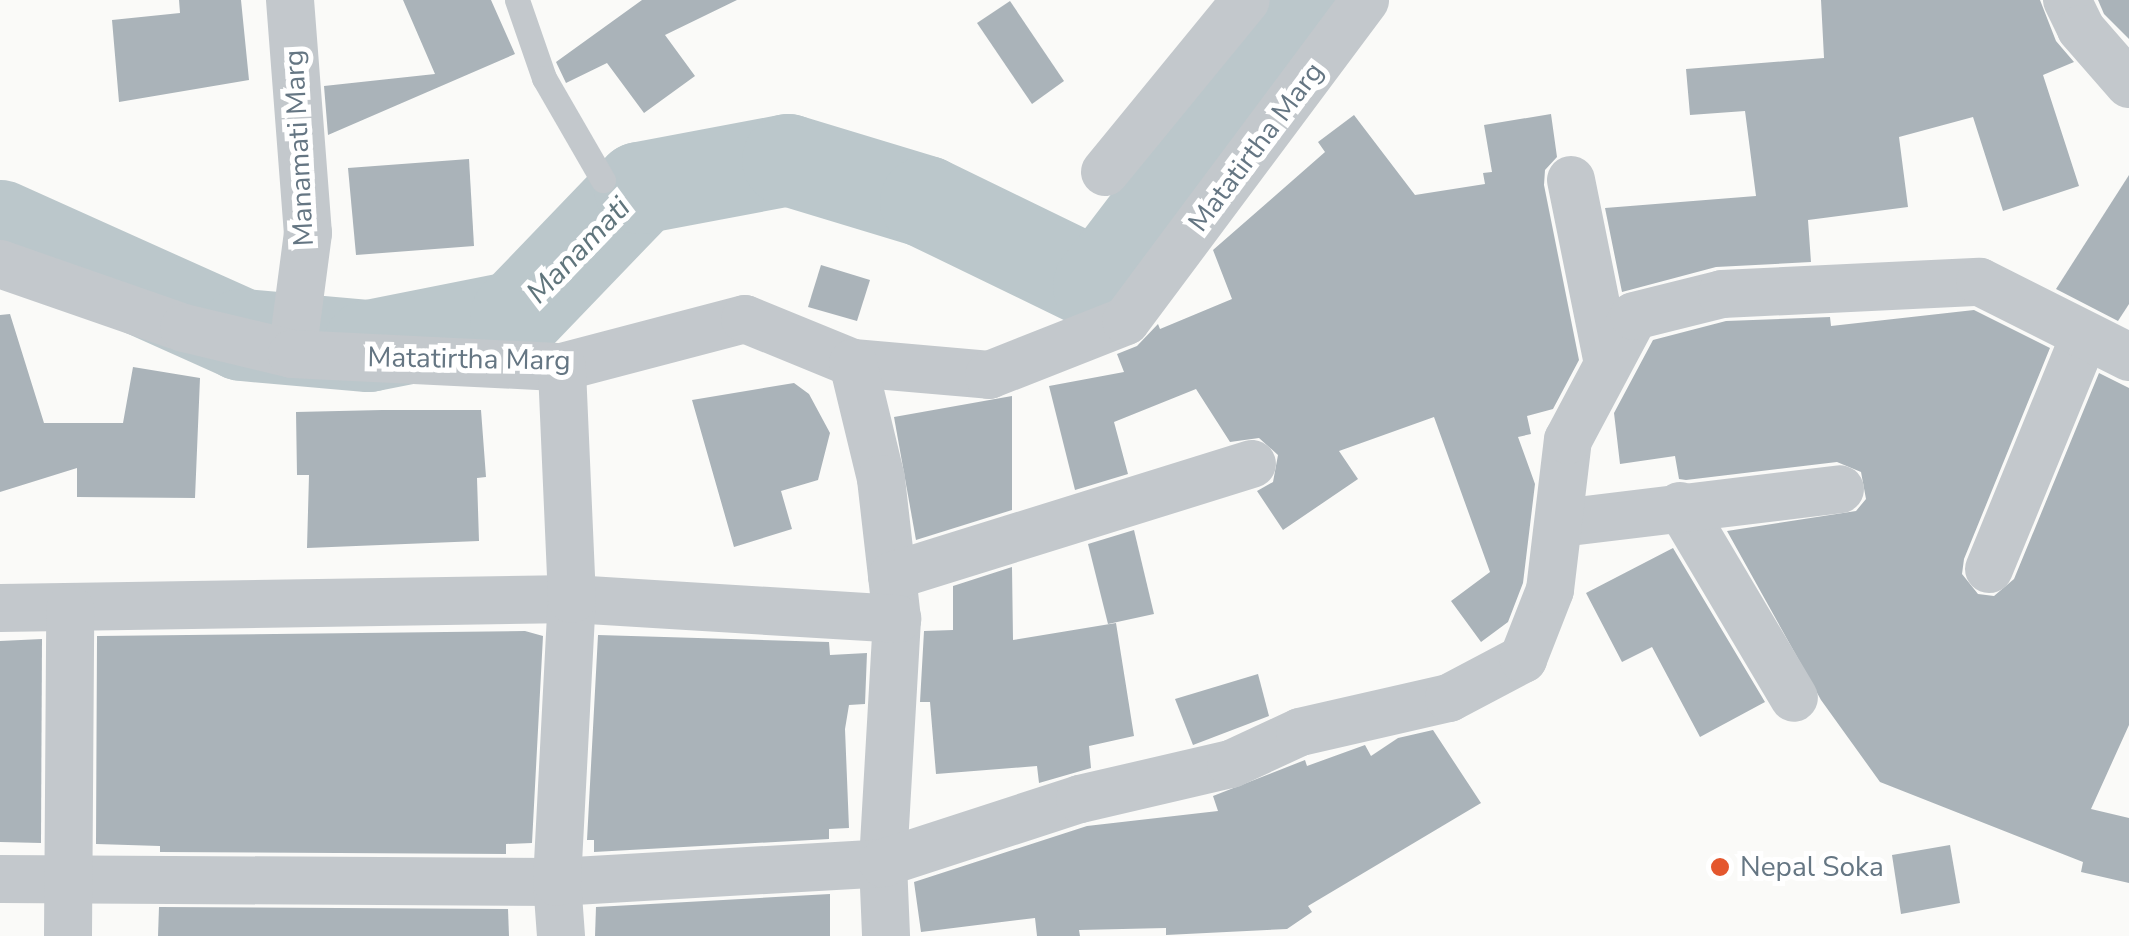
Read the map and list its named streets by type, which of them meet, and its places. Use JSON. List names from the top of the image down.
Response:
{
  "streets": {
    "street": ["Matatirtha Marg", "Manamati Marg"]
  },
  "crossings": [
    ["Matatirtha Marg", "Manamati Marg"]
  ],
  "water": ["Manamati"],
  "places": ["Nepal Soka"]
}
